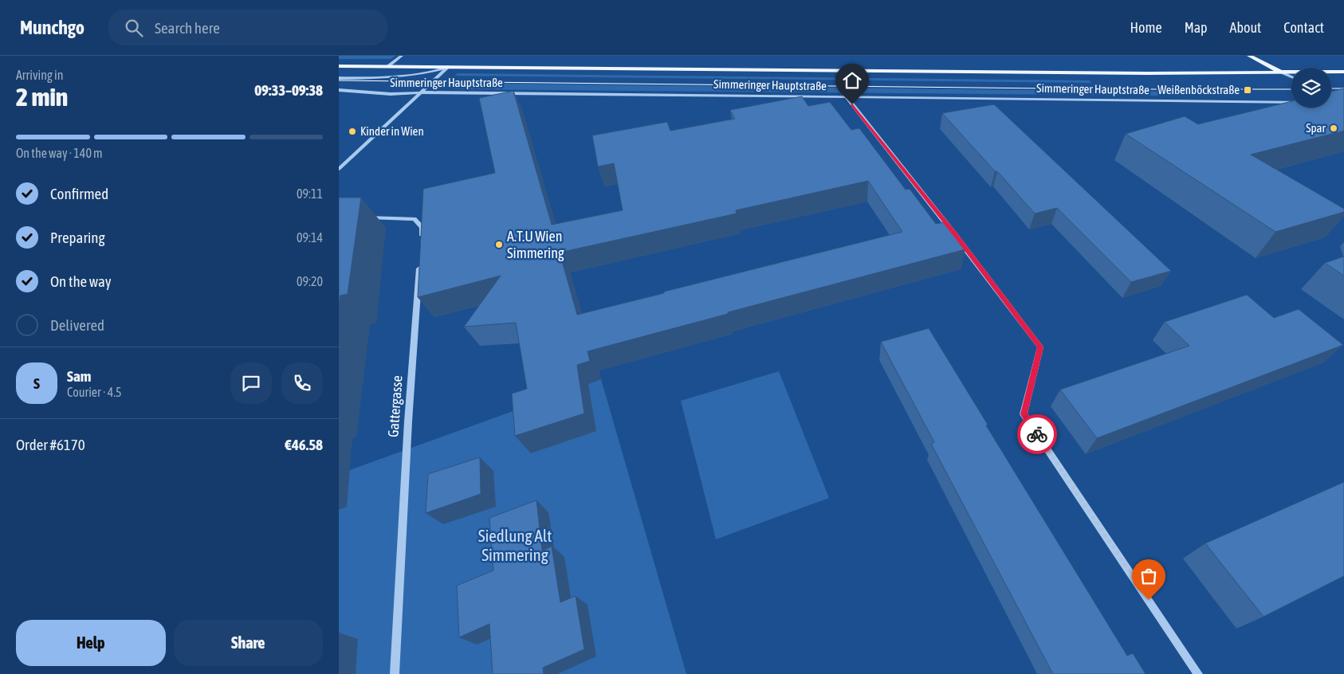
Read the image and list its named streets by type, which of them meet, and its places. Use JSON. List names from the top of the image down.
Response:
{
  "streets": {
    "main road": ["Simmeringer Hauptstraße"],
    "street": ["Gattergasse"]
  },
  "parks": ["Siedlung Alt Simmering"],
  "places": {
    "transit": ["Weißenböckstraße"],
    "other": ["Spar", "Kinder in Wien", "A.T.U Wien Simmering"]
  },
  "page": {
    "header": "Munchgo",
    "search": "Search here",
    "nav": [
      "Home",
      "Map",
      "About",
      "Contact"
    ],
    "heading": ["2 min", "Arriving in", "09:33–09:38"],
    "panel": [
      "Sam",
      "Courier · 4.5",
      "Order #6170",
      "€46.58"
    ],
    "bar": "On the way · 140 m",
    "list": [
      ["Confirmed", "09:11"],
      ["Preparing", "09:14"],
      ["On the way", "09:20"],
      "Delivered"
    ],
    "round": "S",
    "buttons": ["Help", "Share"]
  }
}
